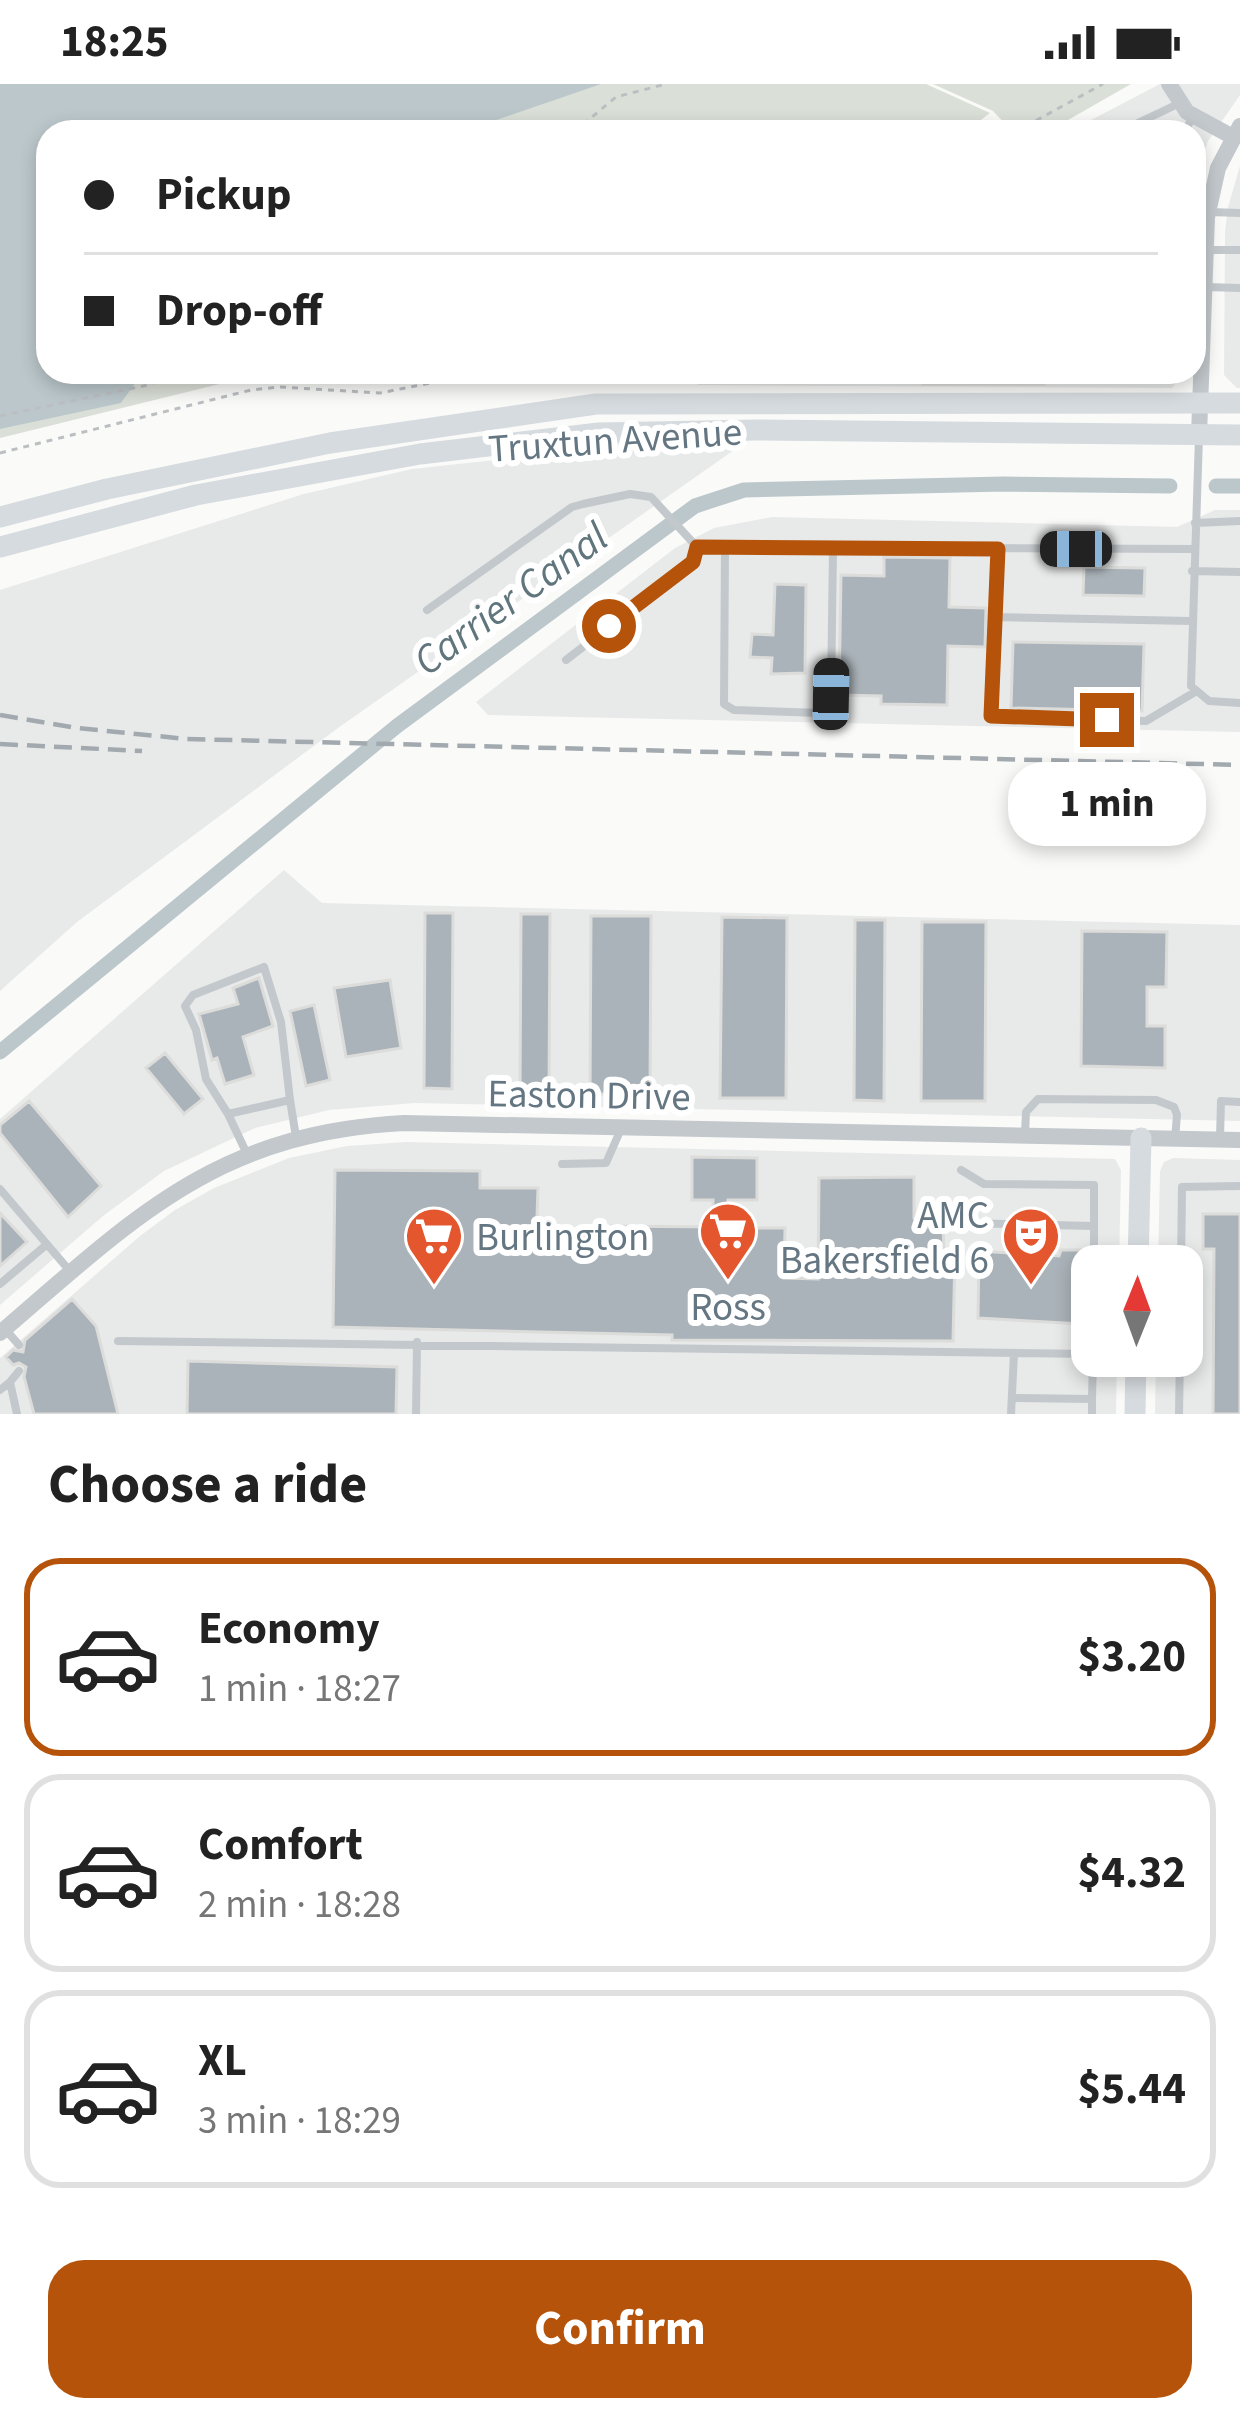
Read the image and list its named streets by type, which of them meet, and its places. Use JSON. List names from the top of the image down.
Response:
{
  "streets": {
    "main road": ["Truxtun Avenue"],
    "street": ["Easton Drive"]
  },
  "water": ["Carrier Canal"],
  "places": {
    "supermarket": ["Ross", "Burlington"],
    "theatre": ["AMC Bakersfield 6"]
  },
  "north": "top",
  "page": {
    "status": "18:25",
    "banner": ["Pickup", "Drop-off"],
    "bubble": "1 min",
    "heading": "Choose a ride",
    "list": [
      {
        "name": "Economy",
        "note": "1 min · 18:27",
        "value": "$3.20"
      },
      {
        "name": "Comfort",
        "note": "2 min · 18:28",
        "value": "$4.32"
      },
      {
        "name": "XL",
        "note": "3 min · 18:29",
        "value": "$5.44"
      }
    ],
    "buttons": "Confirm"
  }
}
